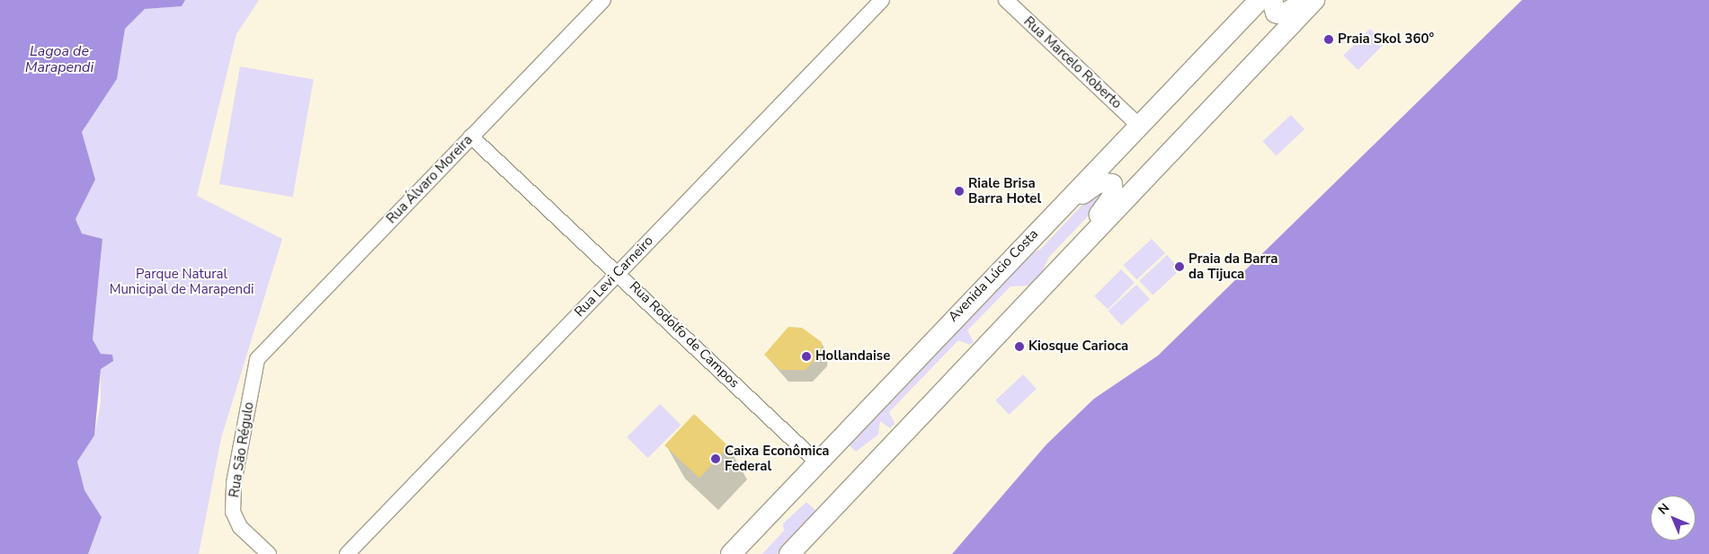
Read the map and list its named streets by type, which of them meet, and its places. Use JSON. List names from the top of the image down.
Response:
{
  "streets": {
    "main road": ["Avenida Lúcio Costa"],
    "street": [
      "Rua Marcelo Roberto",
      "Rua Álvaro Moreira",
      "Rua Levi Carneiro",
      "Rua Rodolfo de Campos",
      "Rua São Régulo"
    ]
  },
  "crossings": [
    ["Rua Marcelo Roberto", "Avenida Lúcio Costa"],
    ["Rua Álvaro Moreira", "Rua Rodolfo de Campos"],
    ["Rua Álvaro Moreira", "Rua São Régulo"],
    ["Avenida Lúcio Costa", "Rua Rodolfo de Campos"],
    ["Rua Levi Carneiro", "Rua Rodolfo de Campos"]
  ],
  "water": ["Lagoa de Marapendi"],
  "parks": ["Parque Natural Municipal de Marapendi"],
  "places": [
    "Praia Skol 360°",
    "Riale Brisa Barra Hotel",
    "Praia da Barra da Tijuca",
    "Kiosque Carioca",
    "Hollandaise",
    "Caixa Econômica Federal"
  ],
  "north": "top left"
}
